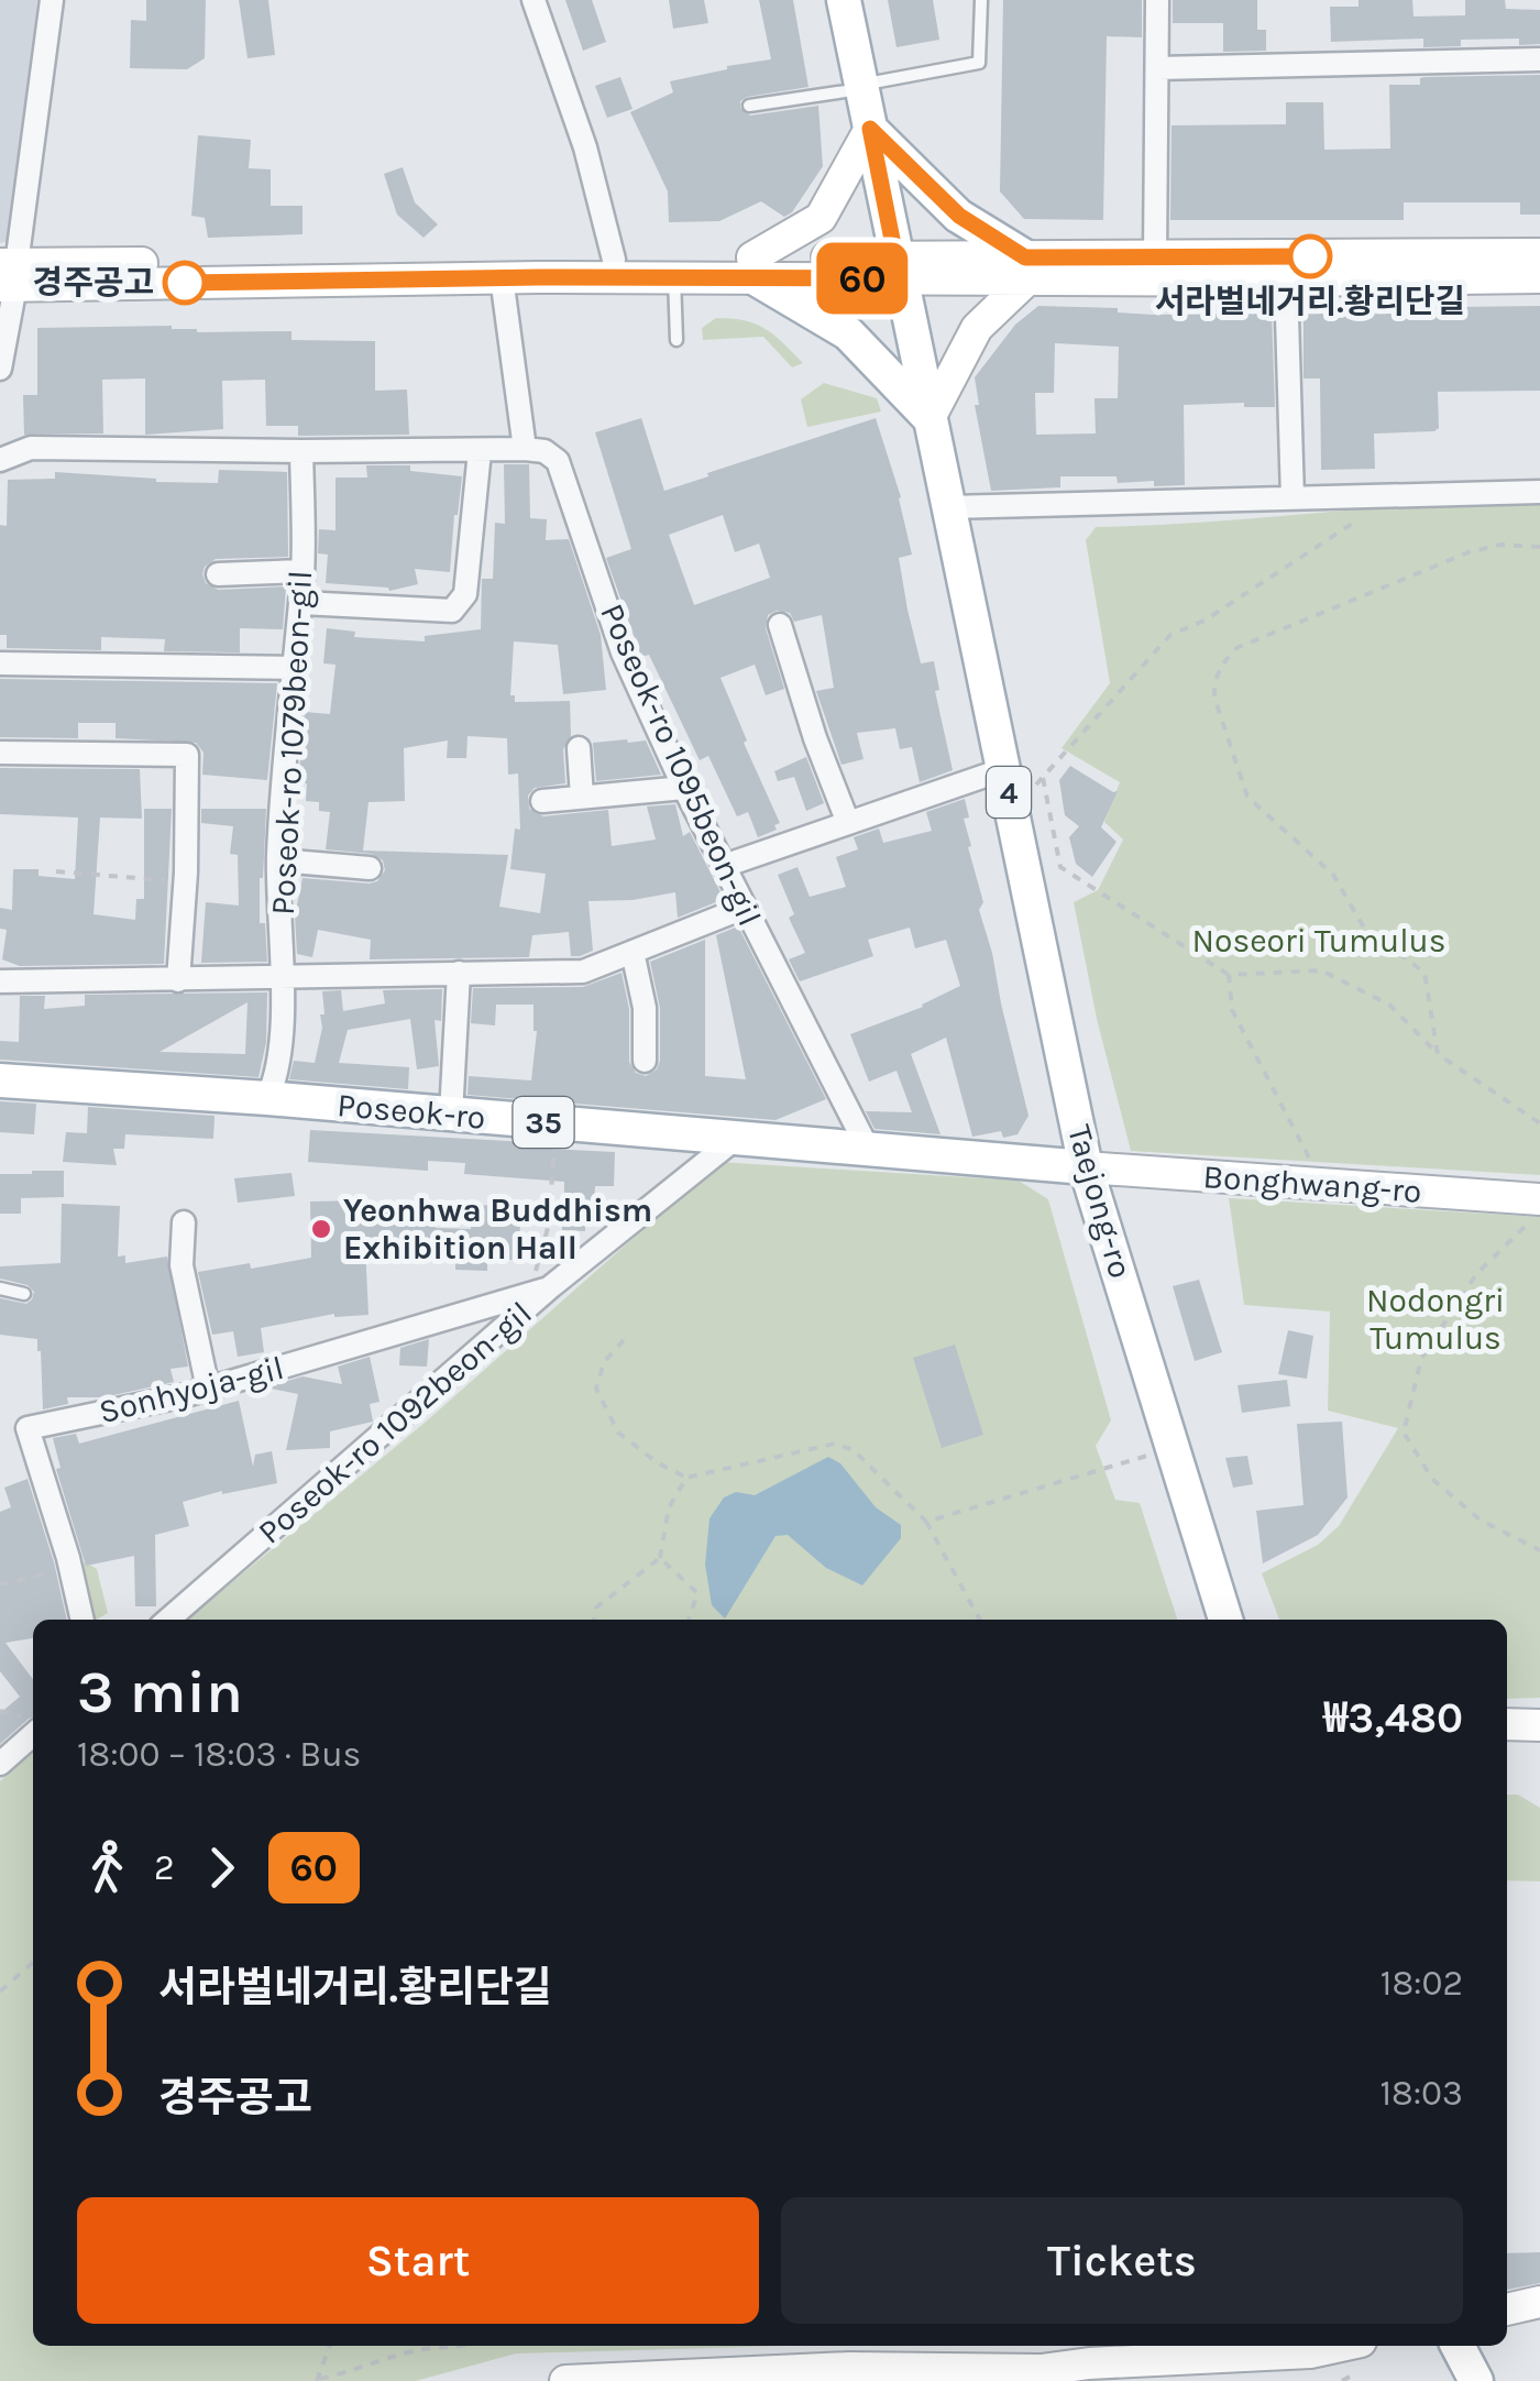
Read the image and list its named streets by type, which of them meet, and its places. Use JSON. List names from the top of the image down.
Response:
{
  "streets": {
    "main road": [
      "4",
      "Poseok-ro",
      "35",
      "Taejong-ro"
    ],
    "street": [
      "Poseok-ro 1079beon-gil",
      "Poseok-ro 1095beon-gil",
      "Bonghwang-ro",
      "Sonhyoja-gil",
      "Poseok-ro 1092beon-gil"
    ]
  },
  "crossings": [
    ["Poseok-ro 1079beon-gil", "Poseok-ro"],
    ["Poseok-ro 1095beon-gil", "Poseok-ro"],
    ["Poseok-ro", "Bonghwang-ro"],
    ["Poseok-ro", "Taejong-ro"],
    ["Poseok-ro", "Poseok-ro 1092beon-gil"],
    ["Bonghwang-ro", "Taejong-ro"],
    ["Sonhyoja-gil", "Poseok-ro 1092beon-gil"]
  ],
  "parks": ["Noseori Tumulus", "Nodongri Tumulus"],
  "places": ["서라벌네거리.황리단길", "경주공고", "Yeonhwa Buddhism Exhibition Hall"],
  "lines": ["bus line 60"],
  "page": {
    "on_map": "60",
    "heading": ["3 min", "18:00 – 18:03 · Bus", "₩3,480"],
    "legs": ["2", "60"],
    "list": [
      {
        "name": "서라벌네거리.황리단길",
        "value": "18:02"
      },
      {
        "name": "경주공고",
        "value": "18:03"
      }
    ],
    "buttons": ["Start", "Tickets"]
  }
}
